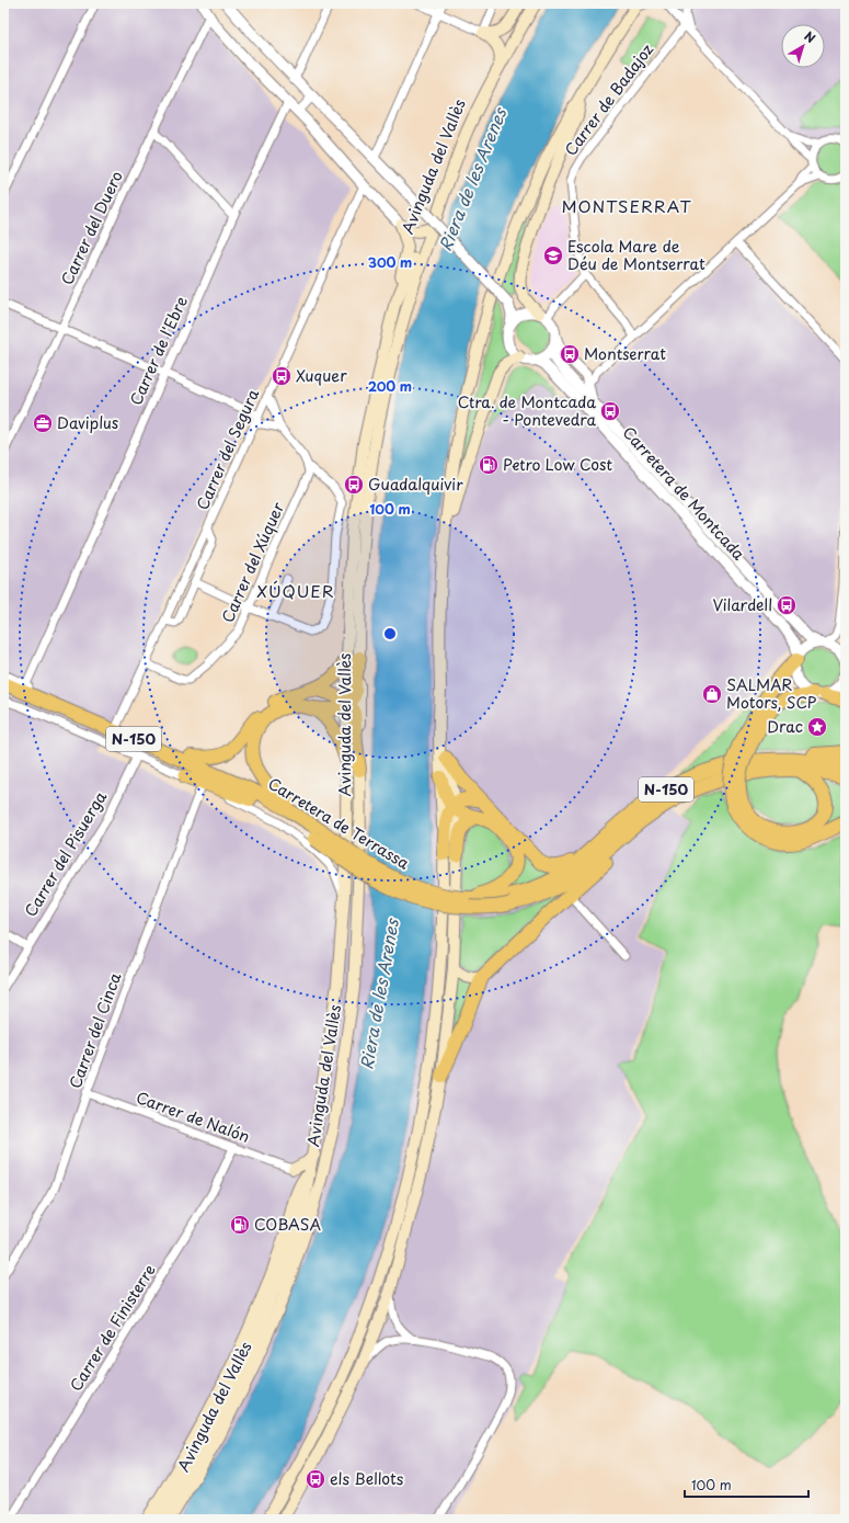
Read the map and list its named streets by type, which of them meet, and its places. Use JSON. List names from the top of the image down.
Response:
{
  "streets": {
    "main road": ["Avinguda del Vallès", "N-150", "Carretera de Terrassa"],
    "street": [
      "Carrer de Badajoz",
      "Carrer del Duero",
      "Carrer de l'Ebre",
      "Carrer del Segura",
      "Carretera de Montcada",
      "Carrer del Xúquer",
      "Carrer del Pisuerga",
      "Carrer del Cinca",
      "Carrer de Nalón",
      "Carrer de Finisterre"
    ]
  },
  "crossings": [
    ["Carrer del Segura", "Carrer del Xúquer"],
    ["Carrer del Cinca", "Carrer de Nalón"],
    ["Carrer de Nalón", "Carrer de Finisterre"]
  ],
  "districts": ["MONTSERRAT", "XÚQUER"],
  "water": ["Riera de les Arenes"],
  "places": {
    "school or university": ["Escola Mare de Déu de Montserrat"],
    "bus stop": [
      "Montserrat",
      "Xuquer",
      "Ctra. de Montcada - Pontevedra",
      "Guadalquivir",
      "Vilardell",
      "els Bellots"
    ],
    "office": ["Daviplus"],
    "fuel station": ["Petro Low Cost", "COBASA"],
    "shop": ["SALMAR Motors, SCP"],
    "place": ["Drac"]
  },
  "scale_bar": "100 m",
  "north": "top right",
  "rings": ["300 m", "200 m", "100 m"]
}
